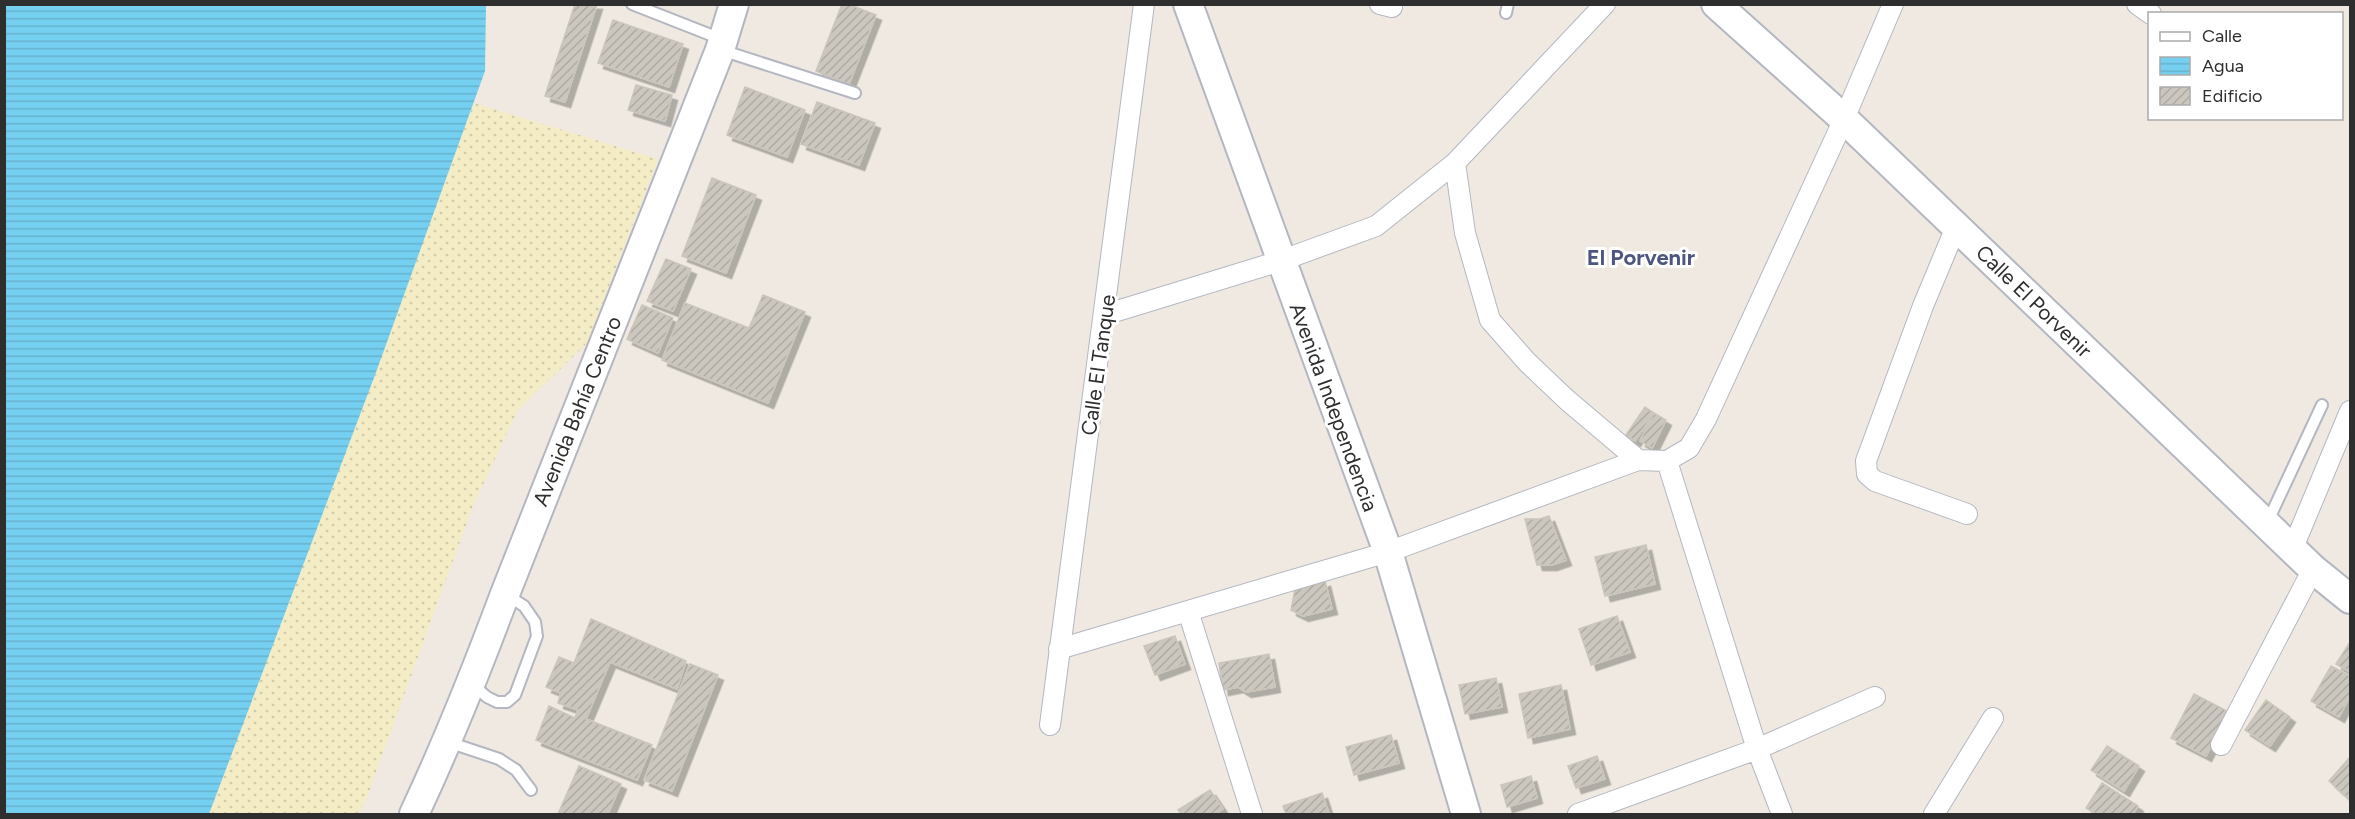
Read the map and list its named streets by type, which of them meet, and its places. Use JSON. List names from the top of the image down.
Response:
{
  "streets": {
    "main road": ["Calle El Porvenir", "Avenida Independencia", "Avenida Bahía Centro"],
    "street": ["Calle El Tanque"]
  },
  "districts": ["El Porvenir"],
  "legend": ["Calle", "Agua", "Edificio"]
}
